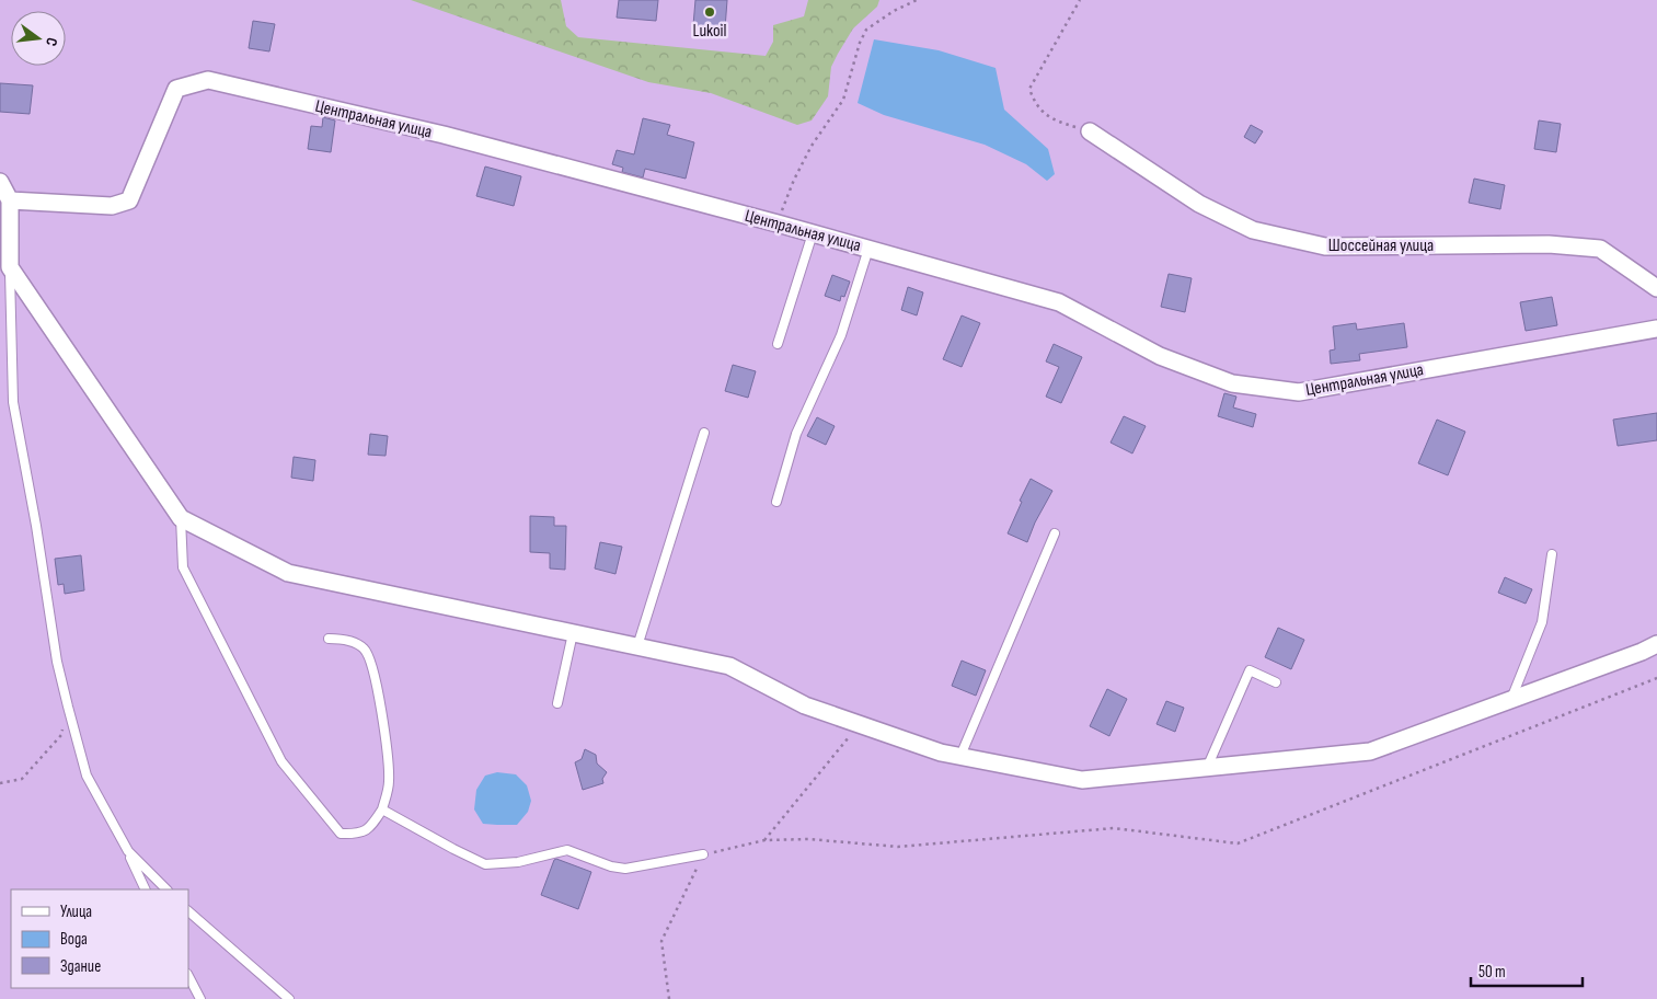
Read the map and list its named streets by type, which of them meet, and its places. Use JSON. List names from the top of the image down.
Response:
{
  "streets": {
    "street": ["Центральная улица", "Шоссейная улица"]
  },
  "places": ["Lukoil"],
  "legend": ["Улица", "Вода", "Здание"],
  "scale_bar": "50 m",
  "north": "right"
}
